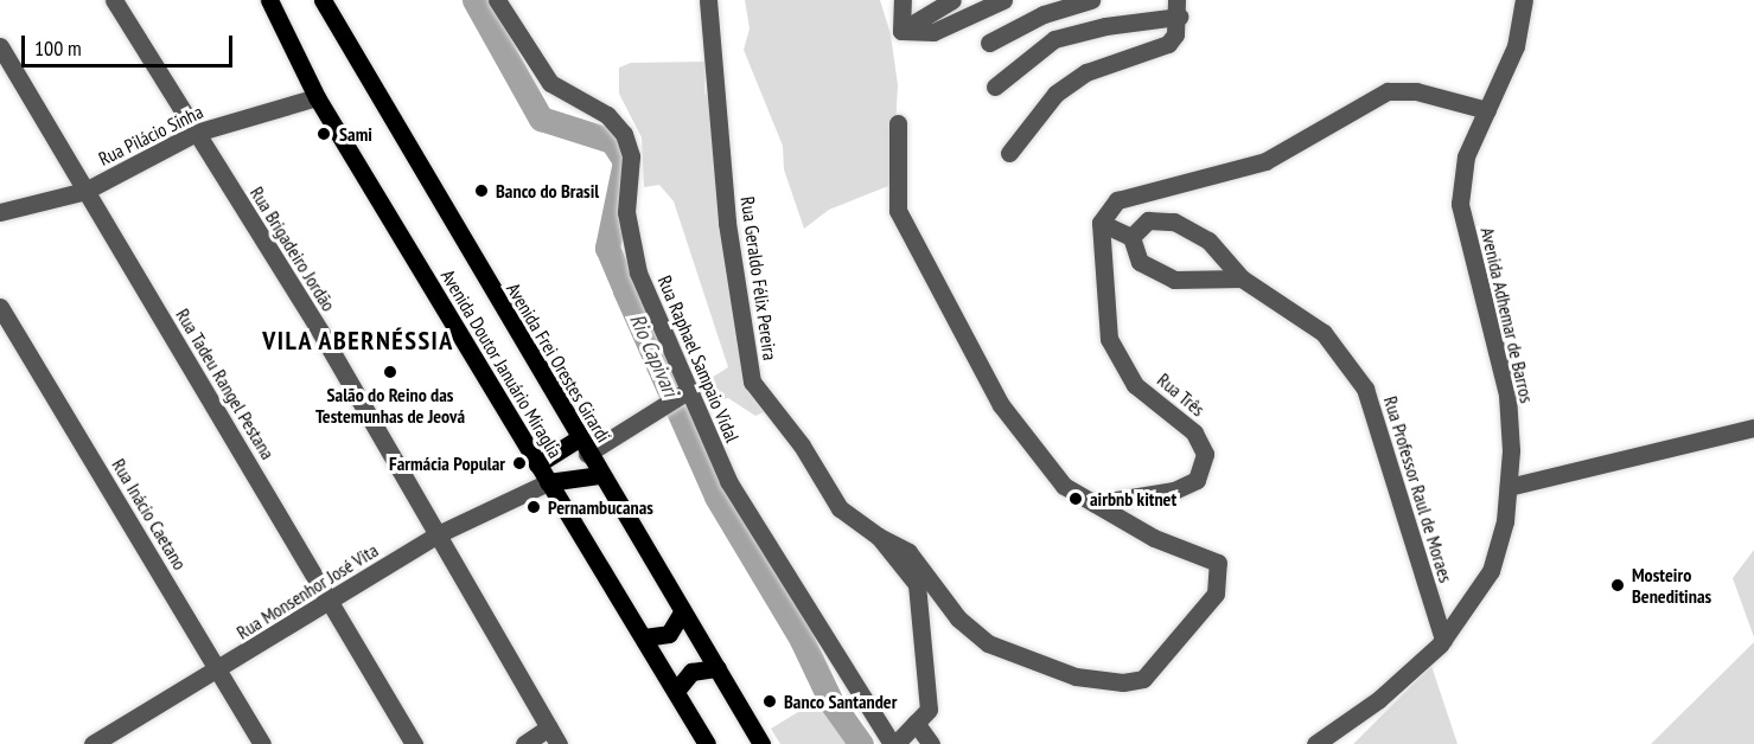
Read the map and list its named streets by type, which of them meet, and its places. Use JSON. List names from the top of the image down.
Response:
{
  "streets": {
    "main road": ["Avenida Frei Orestes Girardi", "Avenida Doutor Januário Miraglia"],
    "street": [
      "Rua Pilácio Sinha",
      "Rua Brigadeiro Jordão",
      "Rua Geraldo Félix Pereira",
      "Avenida Adhemar de Barros",
      "Rua Raphael Sampaio Vidal",
      "Rua Tadeu Rangel Pestana",
      "Rua Três",
      "Rua Professor Raul de Moraes",
      "Rua Inácio Caetano",
      "Rua Monsenhor José Vita"
    ]
  },
  "crossings": [
    ["Rua Pilácio Sinha", "Rua Brigadeiro Jordão"],
    ["Rua Pilácio Sinha", "Avenida Doutor Januário Miraglia"],
    ["Rua Pilácio Sinha", "Rua Tadeu Rangel Pestana"],
    ["Rua Brigadeiro Jordão", "Rua Monsenhor José Vita"],
    ["Rua Geraldo Félix Pereira", "Rua Raphael Sampaio Vidal"],
    ["Avenida Adhemar de Barros", "Rua Professor Raul de Moraes"],
    ["Avenida Doutor Januário Miraglia", "Rua Monsenhor José Vita"],
    ["Rua Tadeu Rangel Pestana", "Rua Monsenhor José Vita"],
    ["Rua Inácio Caetano", "Rua Monsenhor José Vita"]
  ],
  "districts": ["VILA ABERNÉSSIA"],
  "water": ["Rio Capivari"],
  "places": [
    "Sami",
    "Banco do Brasil",
    "Salão do Reino das Testemunhas de Jeová",
    "Farmácia Popular",
    "airbnb kitnet",
    "Pernambucanas",
    "Mosteiro Beneditinas",
    "Banco Santander"
  ],
  "scale_bar": "100 m"
}
